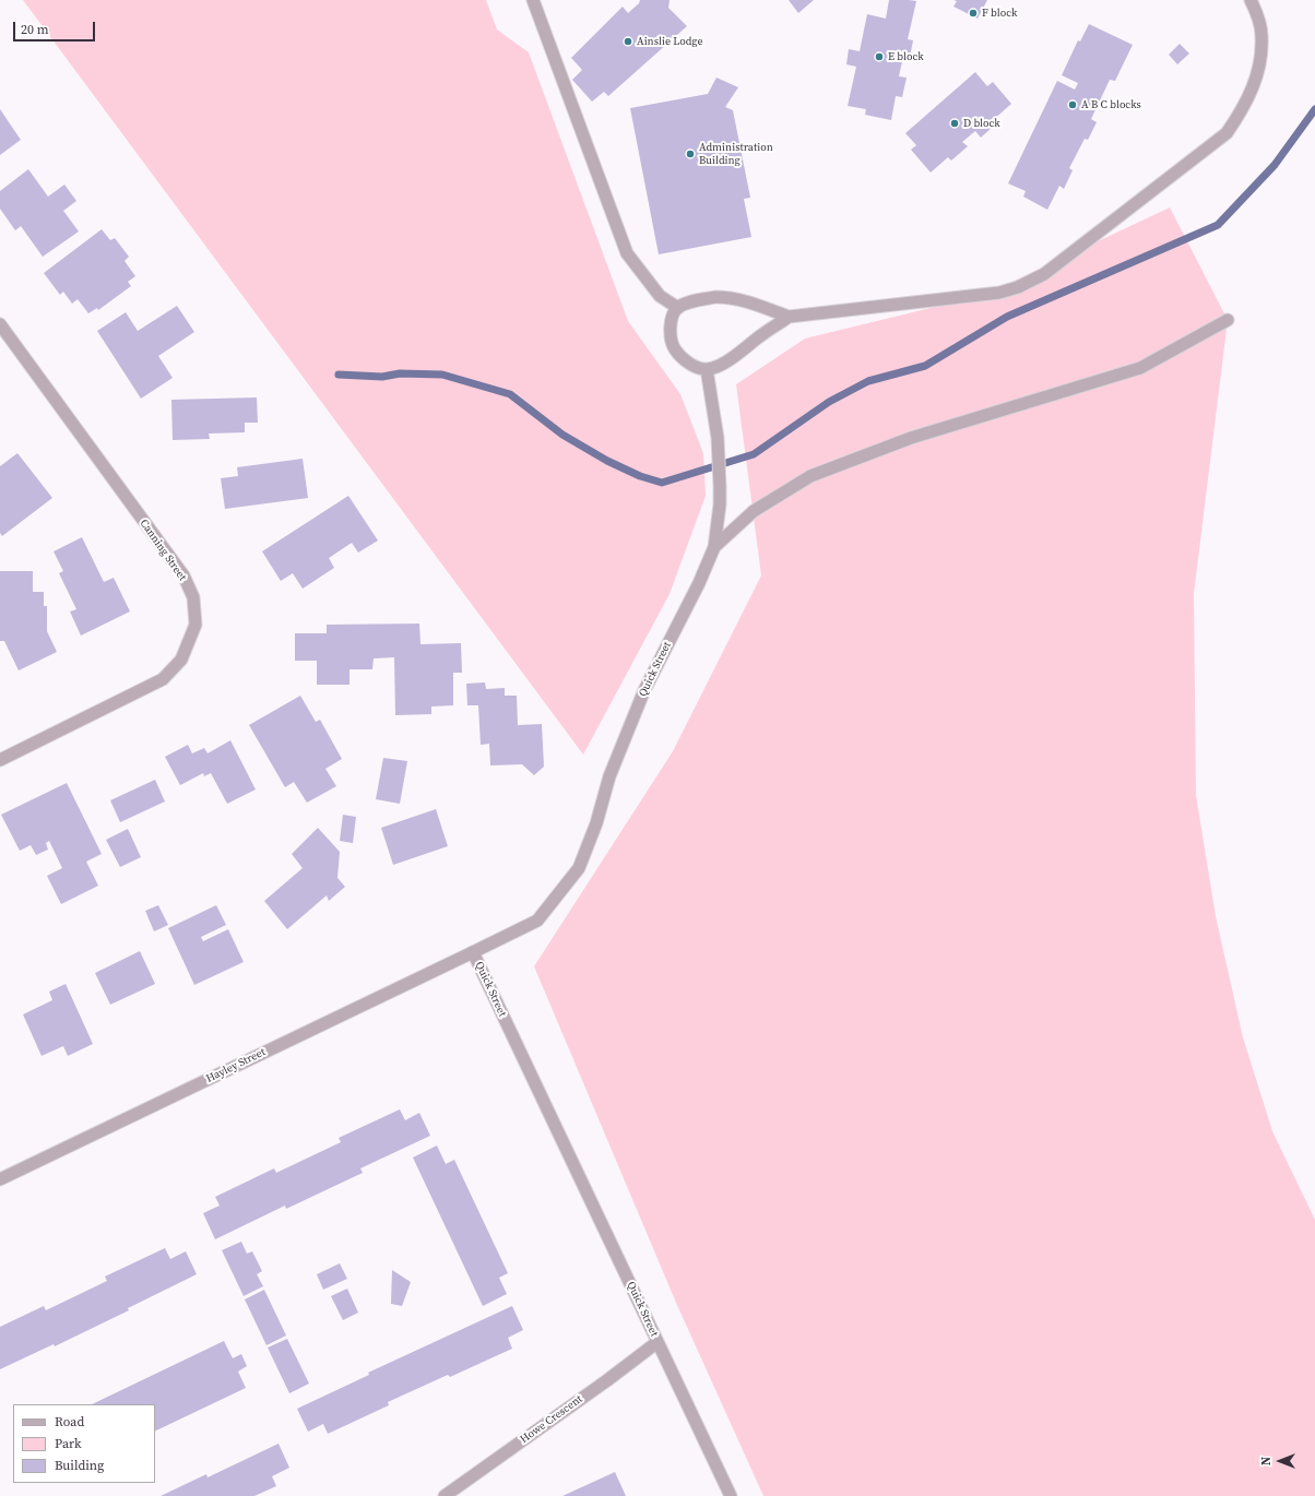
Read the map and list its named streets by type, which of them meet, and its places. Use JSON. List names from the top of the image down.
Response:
{
  "streets": {
    "street": [
      "Canning Street",
      "Quick Street",
      "Hayley Street",
      "Howe Crescent"
    ]
  },
  "crossings": [
    ["Quick Street", "Hayley Street"],
    ["Quick Street", "Howe Crescent"]
  ],
  "places": [
    "F block",
    "Ainslie Lodge",
    "E block",
    "A B C blocks",
    "D block",
    "Administration Building"
  ],
  "legend": ["Road", "Park", "Building"],
  "scale_bar": "20 m",
  "north": "left"
}
